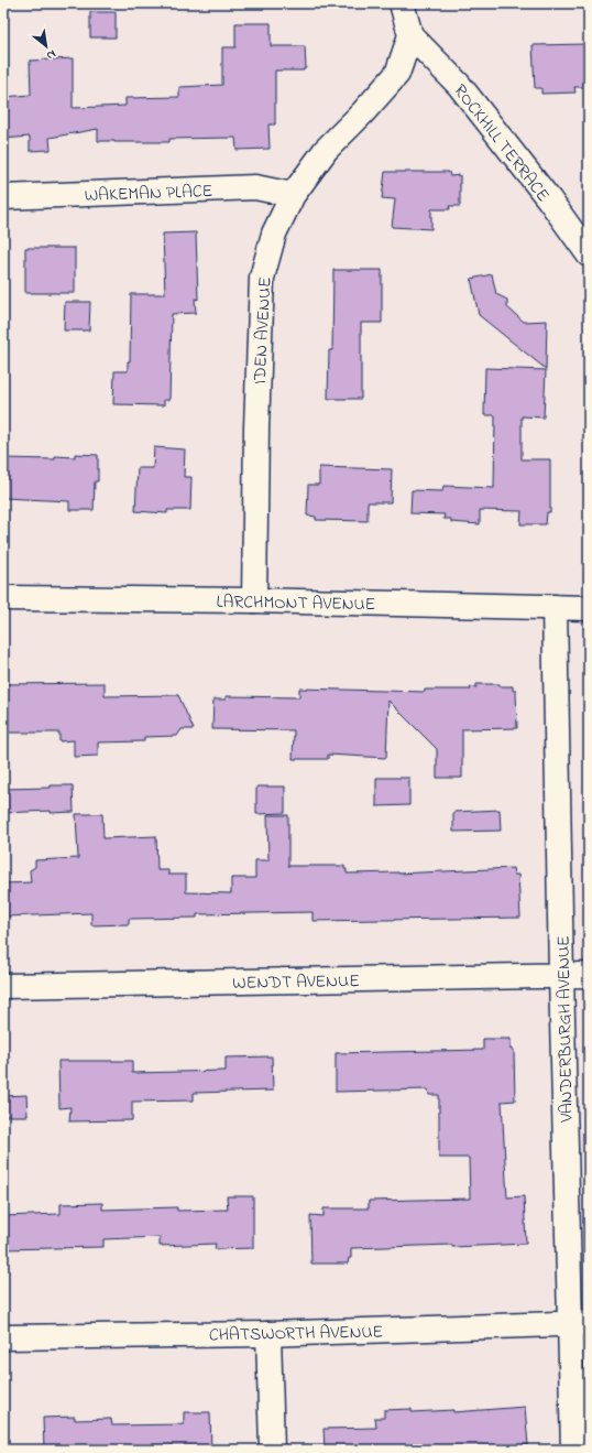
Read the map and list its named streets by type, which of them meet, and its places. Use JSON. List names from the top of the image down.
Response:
{
  "streets": {
    "street": [
      "ROCKHILL TERRACE",
      "WAKEMAN PLACE",
      "IDEN AVENUE",
      "LARCHMONT AVENUE",
      "WENDT AVENUE",
      "VANDERBURGH AVENUE",
      "CHATSWORTH AVENUE"
    ]
  },
  "crossings": [
    ["ROCKHILL TERRACE", "IDEN AVENUE"],
    ["WAKEMAN PLACE", "IDEN AVENUE"],
    ["IDEN AVENUE", "LARCHMONT AVENUE"],
    ["LARCHMONT AVENUE", "VANDERBURGH AVENUE"],
    ["WENDT AVENUE", "VANDERBURGH AVENUE"],
    ["VANDERBURGH AVENUE", "CHATSWORTH AVENUE"]
  ],
  "north": "bottom right"
}
